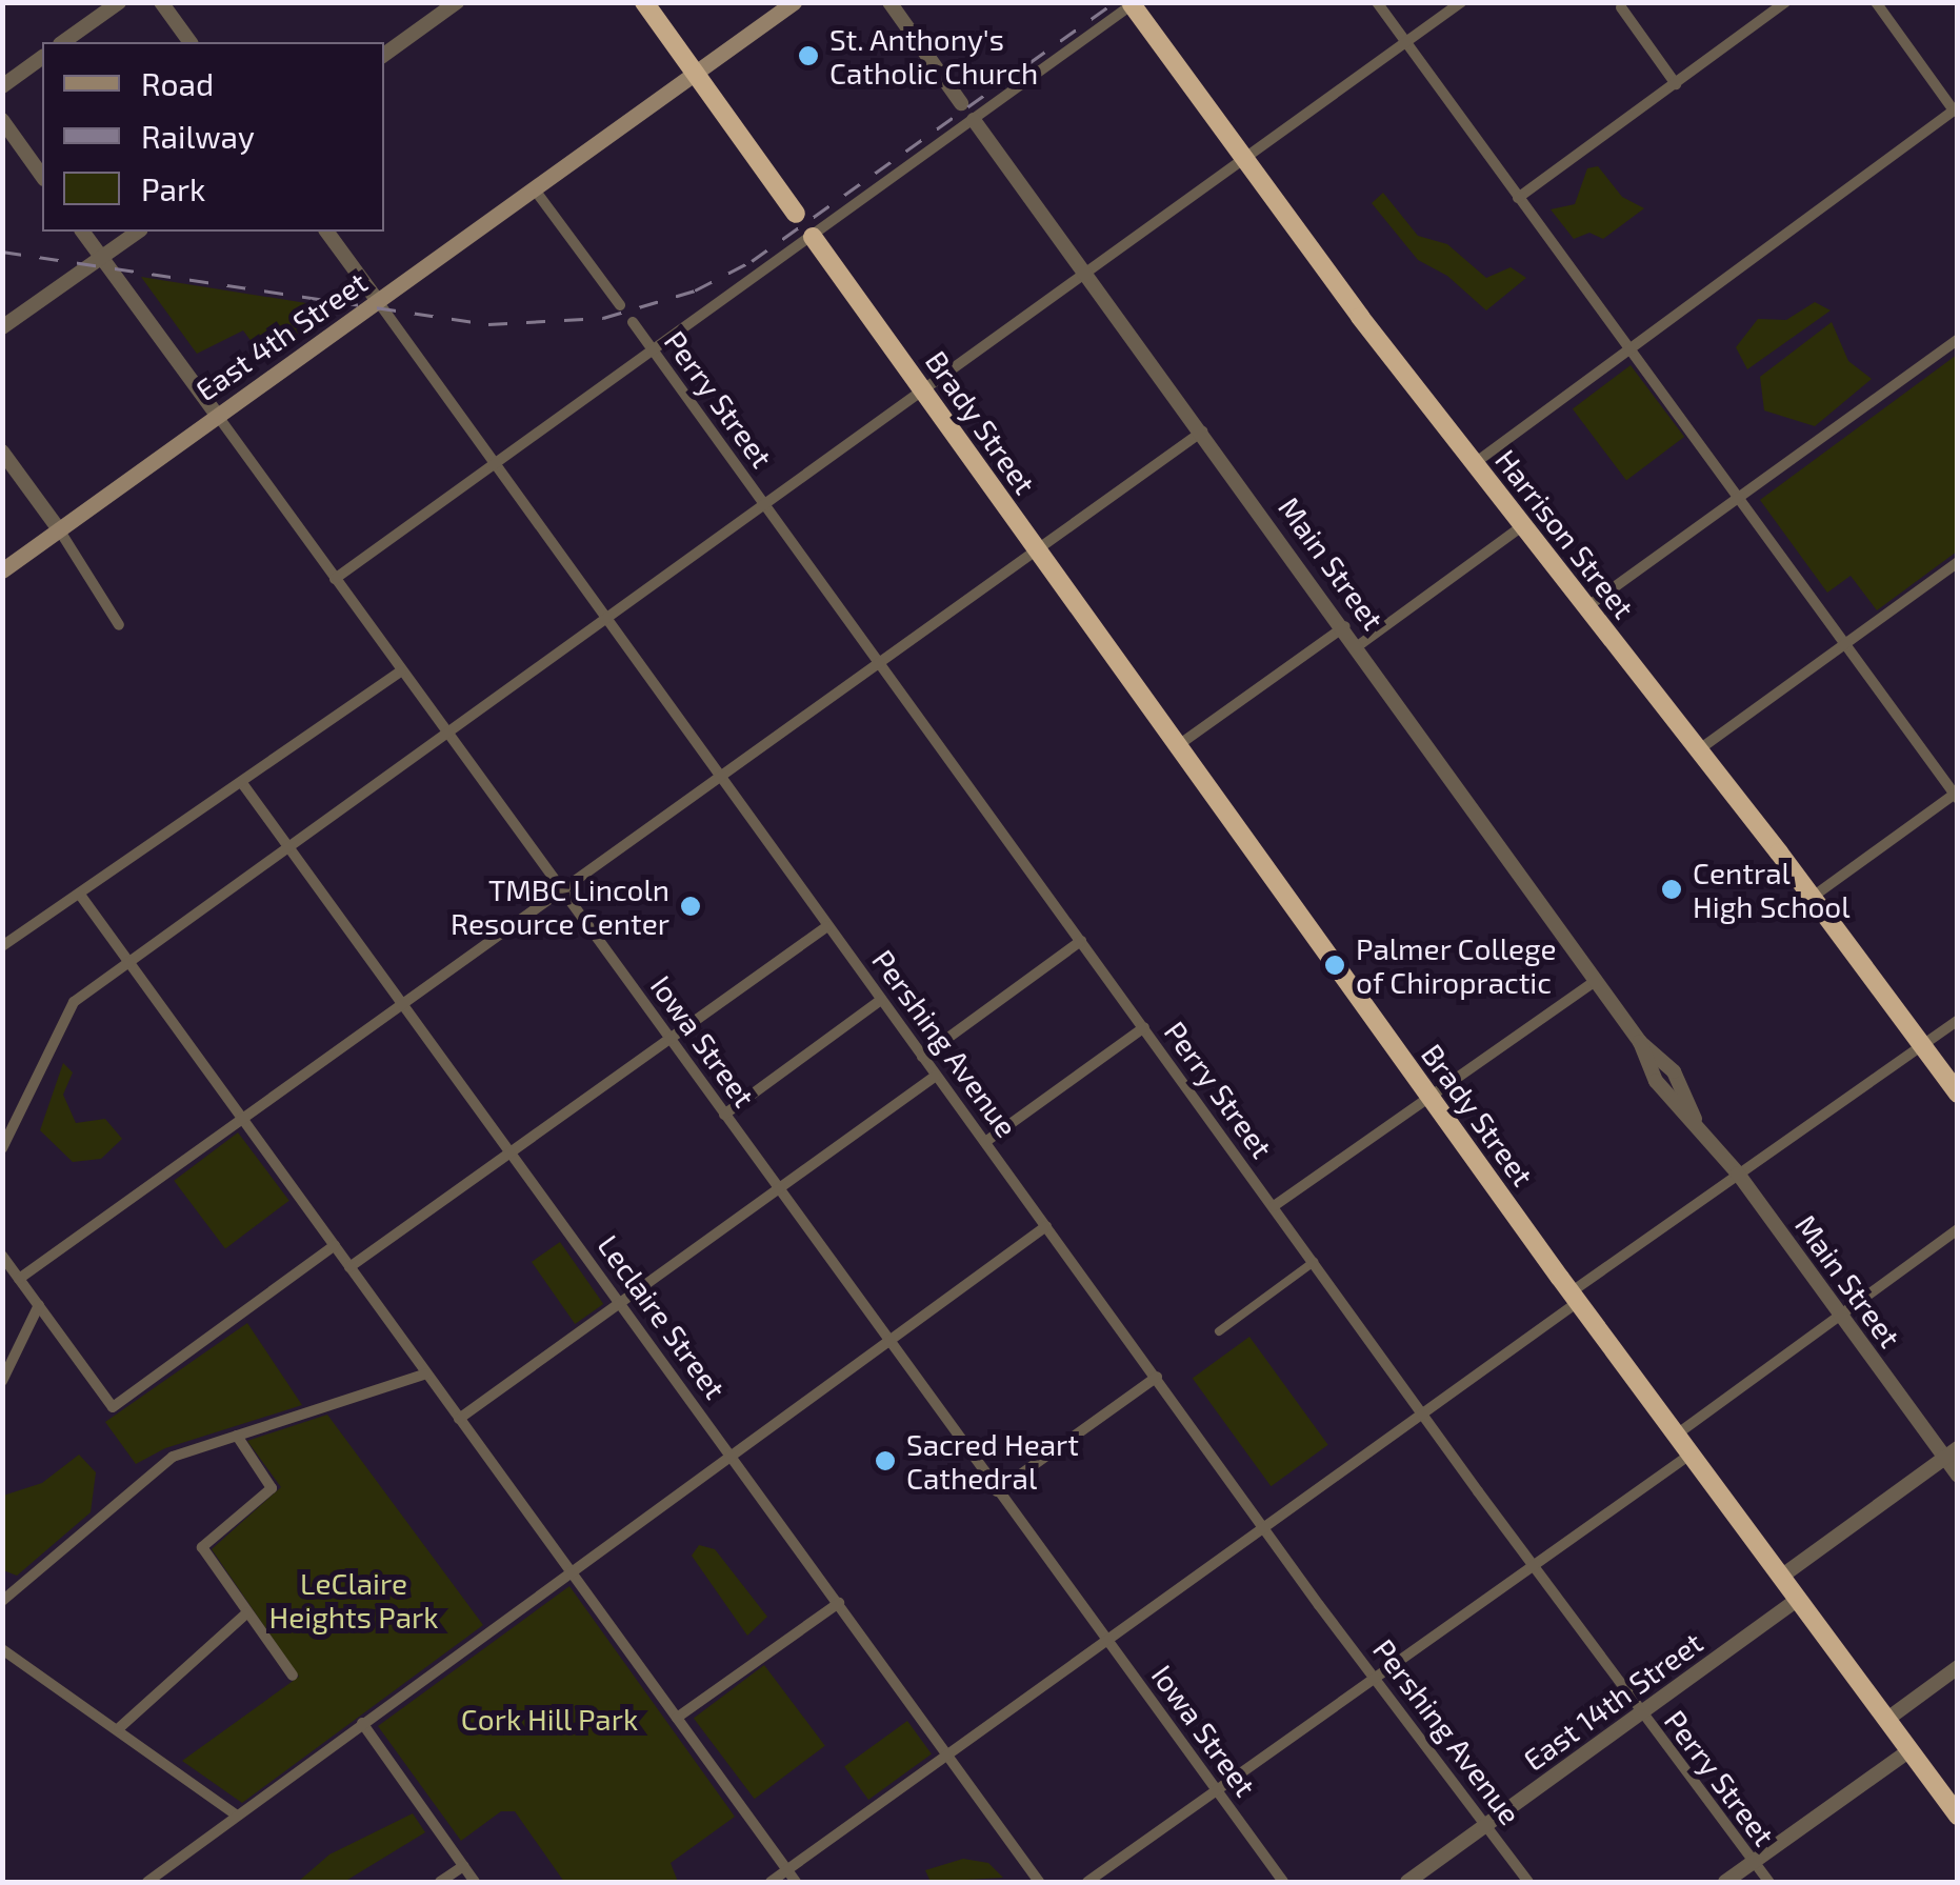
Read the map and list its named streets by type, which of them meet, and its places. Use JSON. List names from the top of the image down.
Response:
{
  "streets": {
    "highway": ["Brady Street", "Harrison Street"],
    "main road": ["East 4th Street"],
    "street": [
      "Perry Street",
      "Main Street",
      "Iowa Street",
      "Pershing Avenue",
      "Leclaire Street",
      "East 14th Street"
    ]
  },
  "crossings": [
    ["East 4th Street", "Iowa Street"],
    ["East 4th Street", "Pershing Avenue"],
    ["Perry Street", "East 14th Street"],
    ["Brady Street", "East 14th Street"],
    ["Pershing Avenue", "East 14th Street"]
  ],
  "parks": ["LeClaire Heights Park", "Cork Hill Park"],
  "places": [
    "St. Anthony's Catholic Church",
    "Central High School",
    "TMBC Lincoln Resource Center",
    "Palmer College of Chiropractic",
    "Sacred Heart Cathedral"
  ],
  "legend": ["Road", "Railway", "Park"]
}
